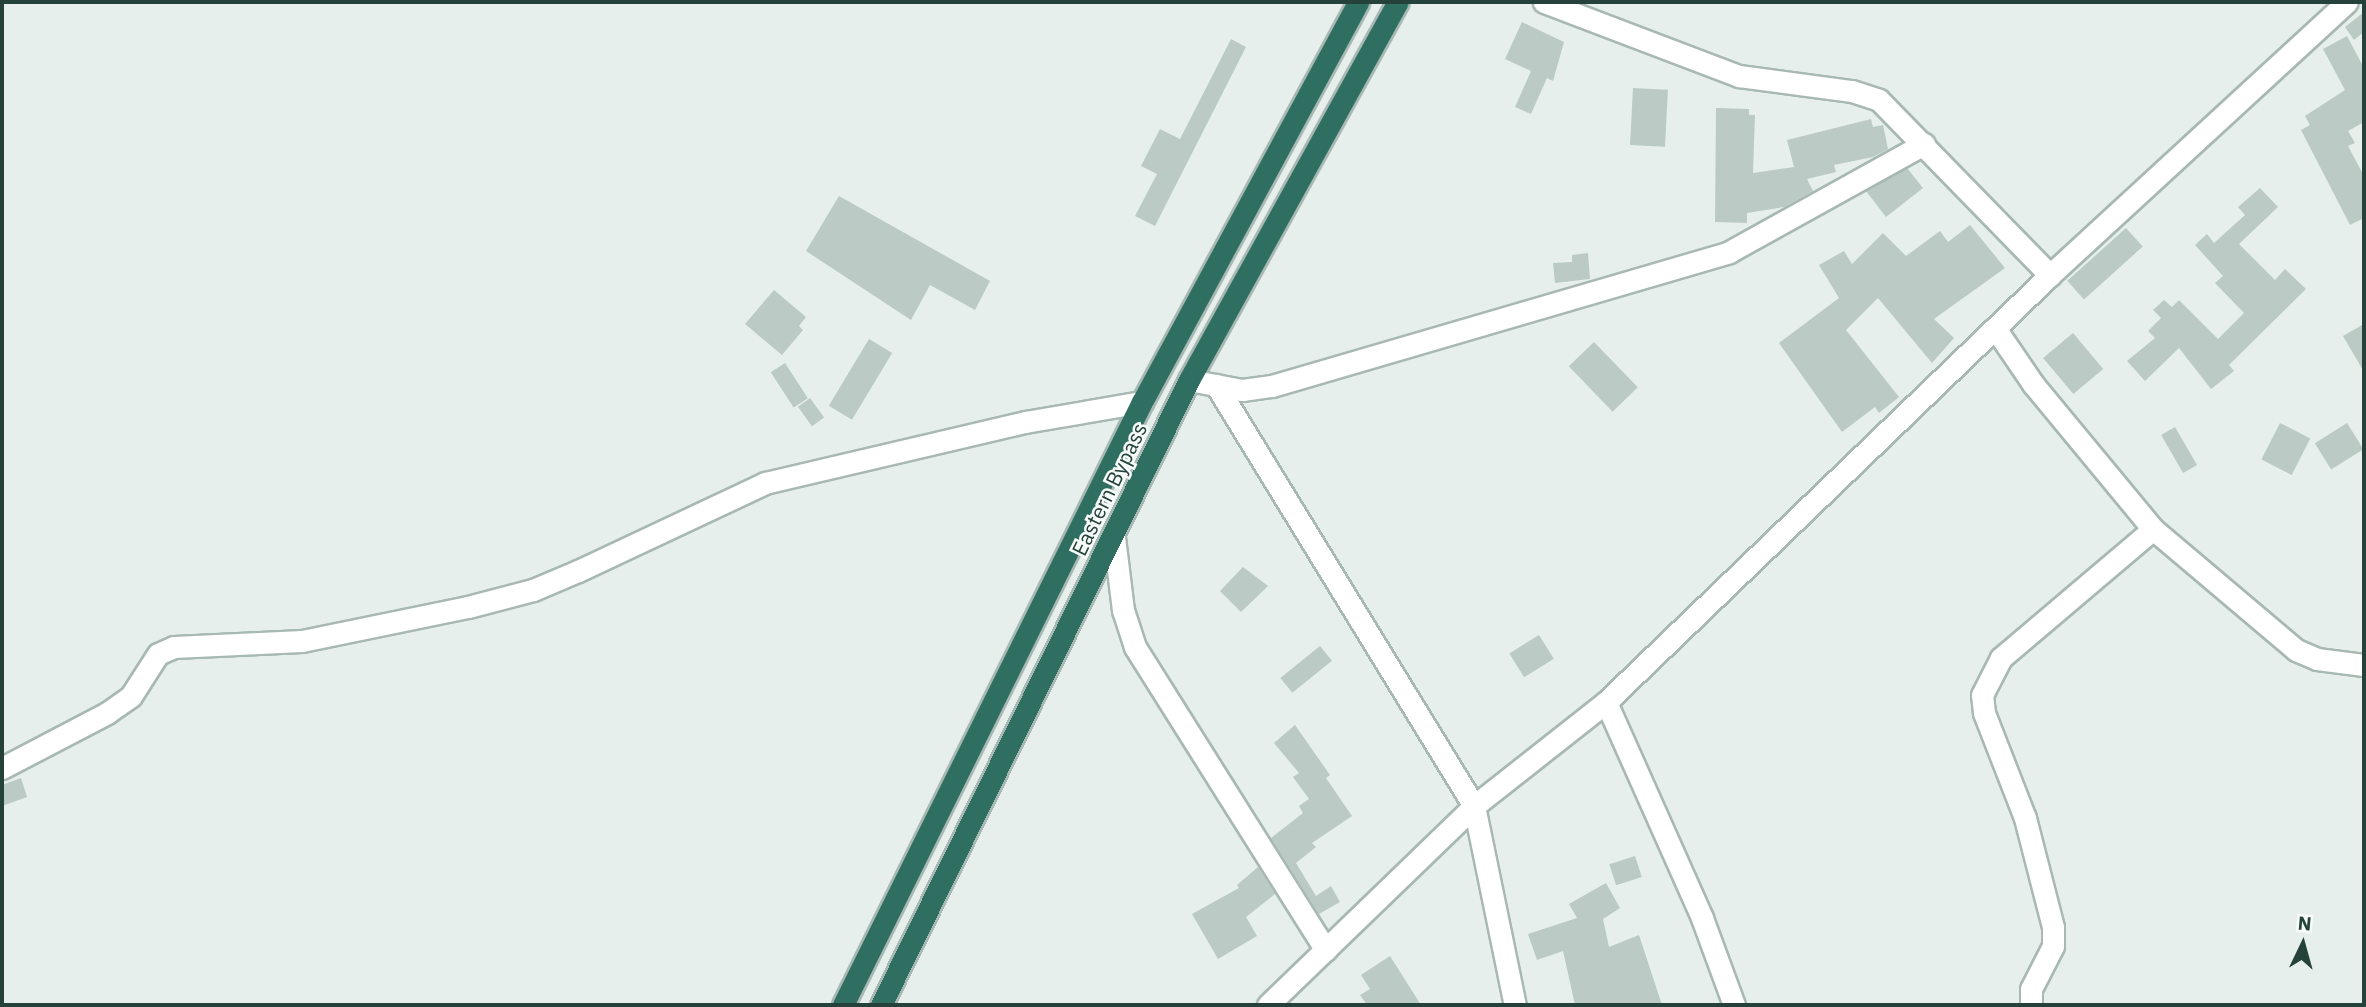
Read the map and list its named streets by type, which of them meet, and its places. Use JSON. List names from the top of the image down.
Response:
{
  "streets": {
    "highway": ["Eastern Bypass"]
  },
  "north": "top"
}
